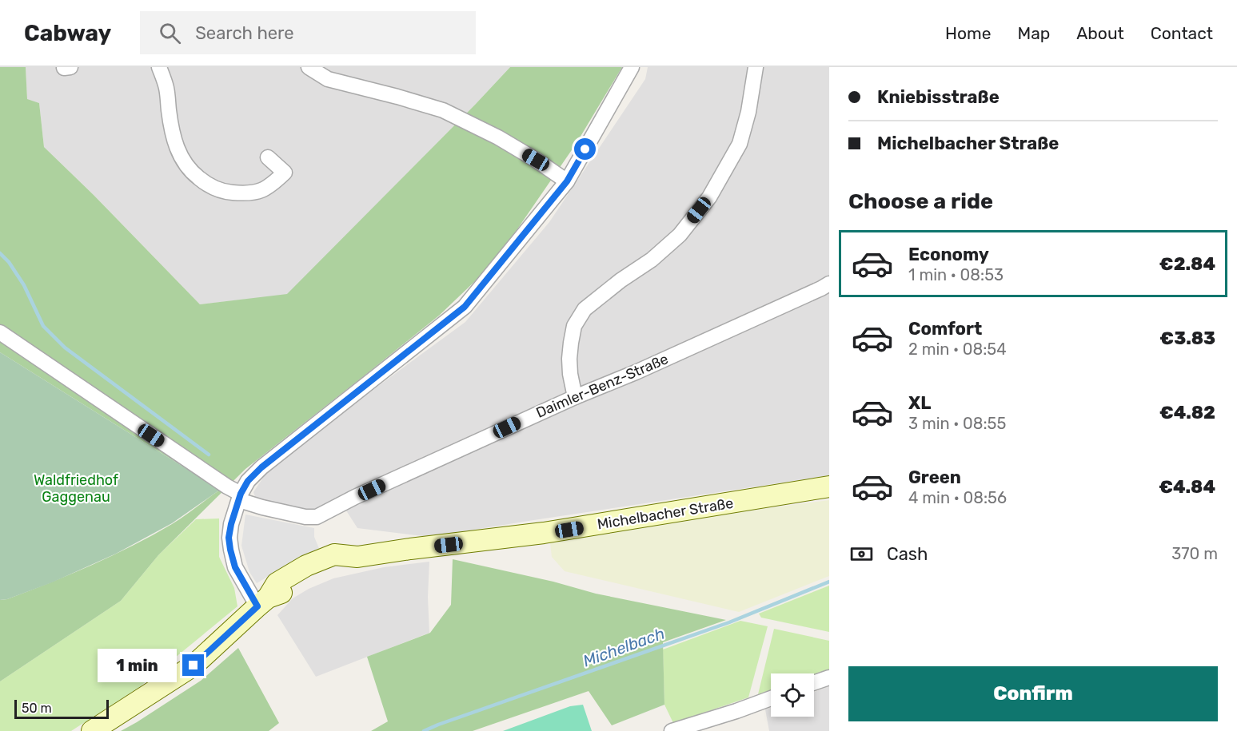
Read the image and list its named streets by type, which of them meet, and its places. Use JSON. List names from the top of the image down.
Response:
{
  "streets": {
    "main road": ["Michelbacher Straße"],
    "street": ["Daimler-Benz-Straße"]
  },
  "water": ["Michelbach"],
  "parks": ["Waldfriedhof Gaggenau"],
  "scale_bar": "50 m",
  "page": {
    "header": "Cabway",
    "search": "Search here",
    "nav": [
      "Home",
      "Map",
      "About",
      "Contact"
    ],
    "banner": ["Kniebisstraße", "Michelbacher Straße"],
    "heading": "Choose a ride",
    "list": [
      {
        "name": "Economy",
        "note": "1 min · 08:53",
        "value": "€2.84"
      },
      {
        "name": "Comfort",
        "note": "2 min · 08:54",
        "value": "€3.83"
      },
      {
        "name": "XL",
        "note": "3 min · 08:55",
        "value": "€4.82"
      },
      {
        "name": "Green",
        "note": "4 min · 08:56",
        "value": "€4.84"
      }
    ],
    "pay": ["Cash", "370 m"],
    "bubble": "1 min",
    "buttons": "Confirm",
    "scale": "50 m"
  }
}
